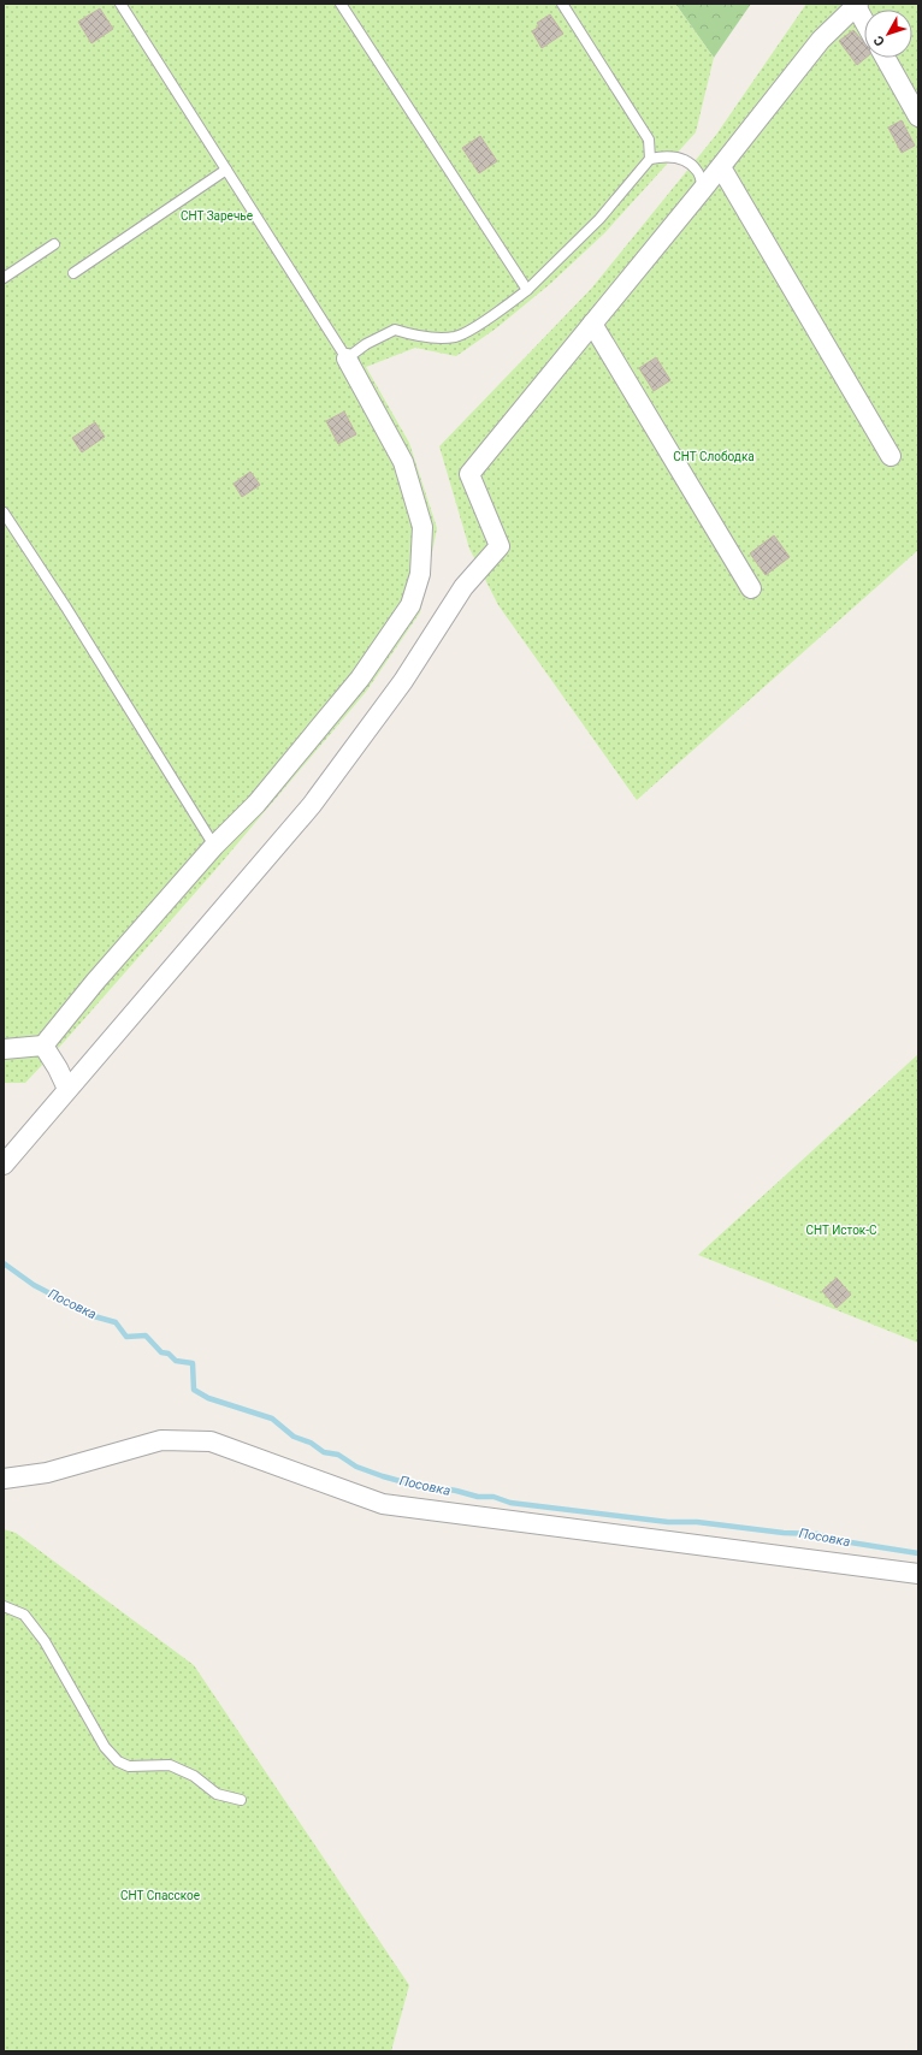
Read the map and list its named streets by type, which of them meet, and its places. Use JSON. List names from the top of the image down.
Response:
{
  "water": ["Посовка"],
  "parks": [
    "СНТ Заречье",
    "СНТ Слободка",
    "СНТ Исток-С",
    "СНТ Спасское"
  ],
  "north": "bottom left"
}
